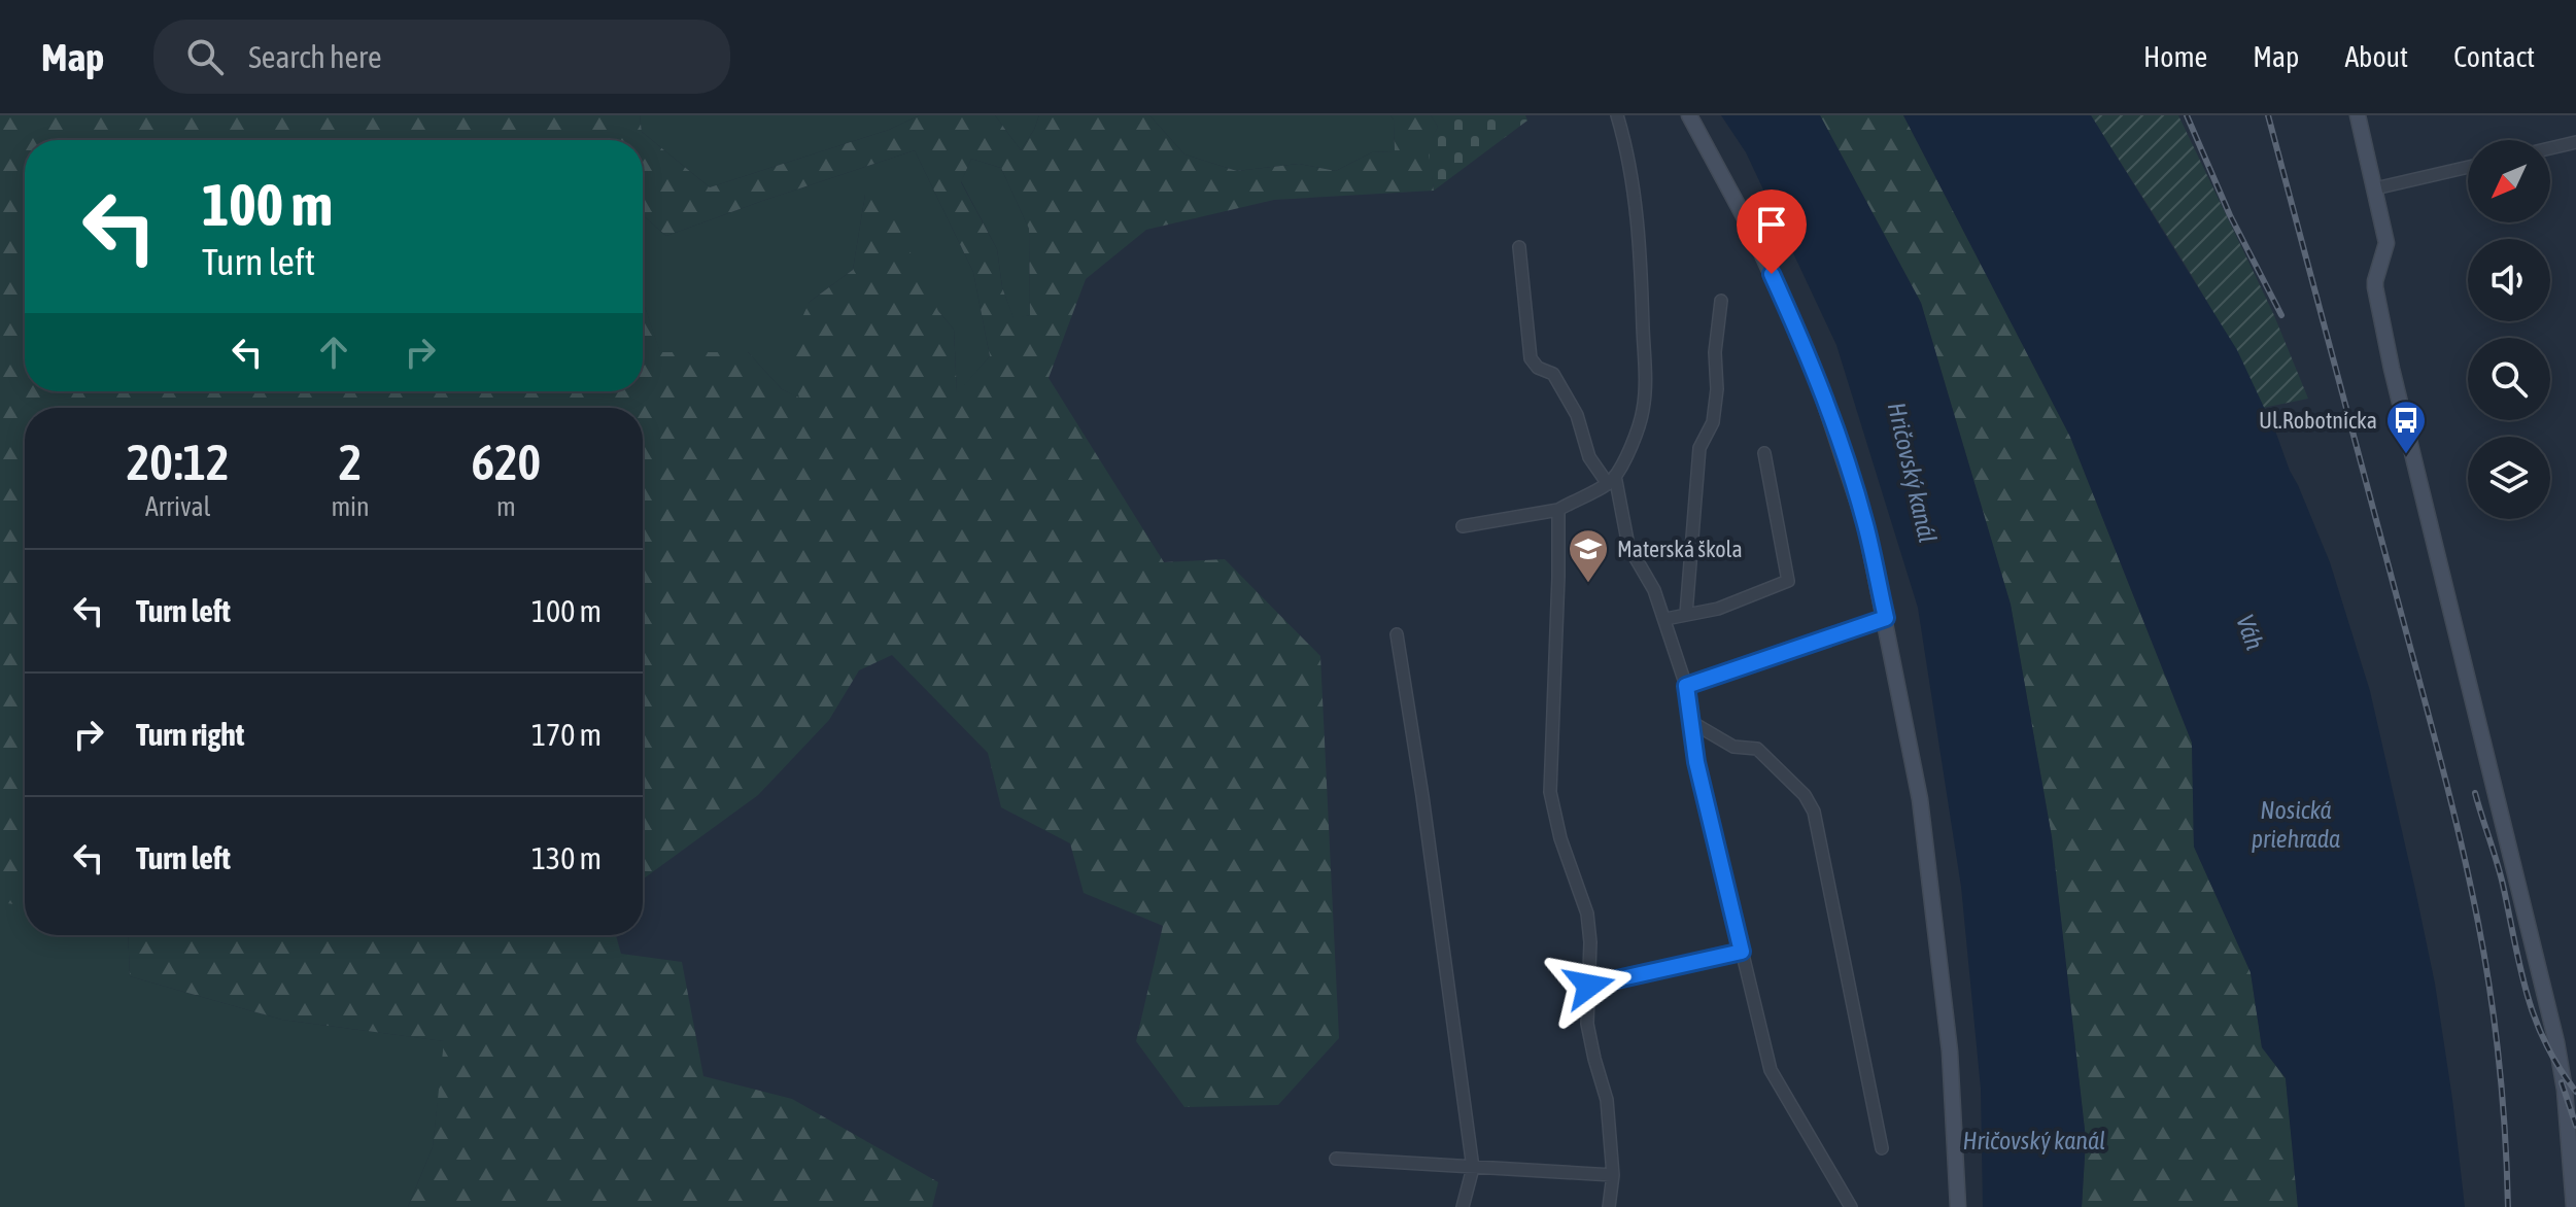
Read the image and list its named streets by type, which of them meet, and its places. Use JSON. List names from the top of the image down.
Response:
{
  "water": ["Hričovský kanál", "Váh", "Nosická priehrada"],
  "places": {
    "bus stop": ["Ul.Robotnícka"],
    "school or university": ["Materská škola"]
  },
  "north": "bottom left",
  "page": {
    "header": "Map",
    "search": "Search here",
    "nav": [
      "Home",
      "Map",
      "About",
      "Contact"
    ],
    "turn": ["100 m", "Turn left"],
    "eta": [
      "20:12",
      "Arrival",
      "2",
      "min",
      "620",
      "m"
    ],
    "list": [
      {
        "name": "Turn left",
        "value": "100 m"
      },
      {
        "name": "Turn right",
        "value": "170 m"
      },
      {
        "name": "Turn left",
        "value": "130 m"
      }
    ]
  }
}
